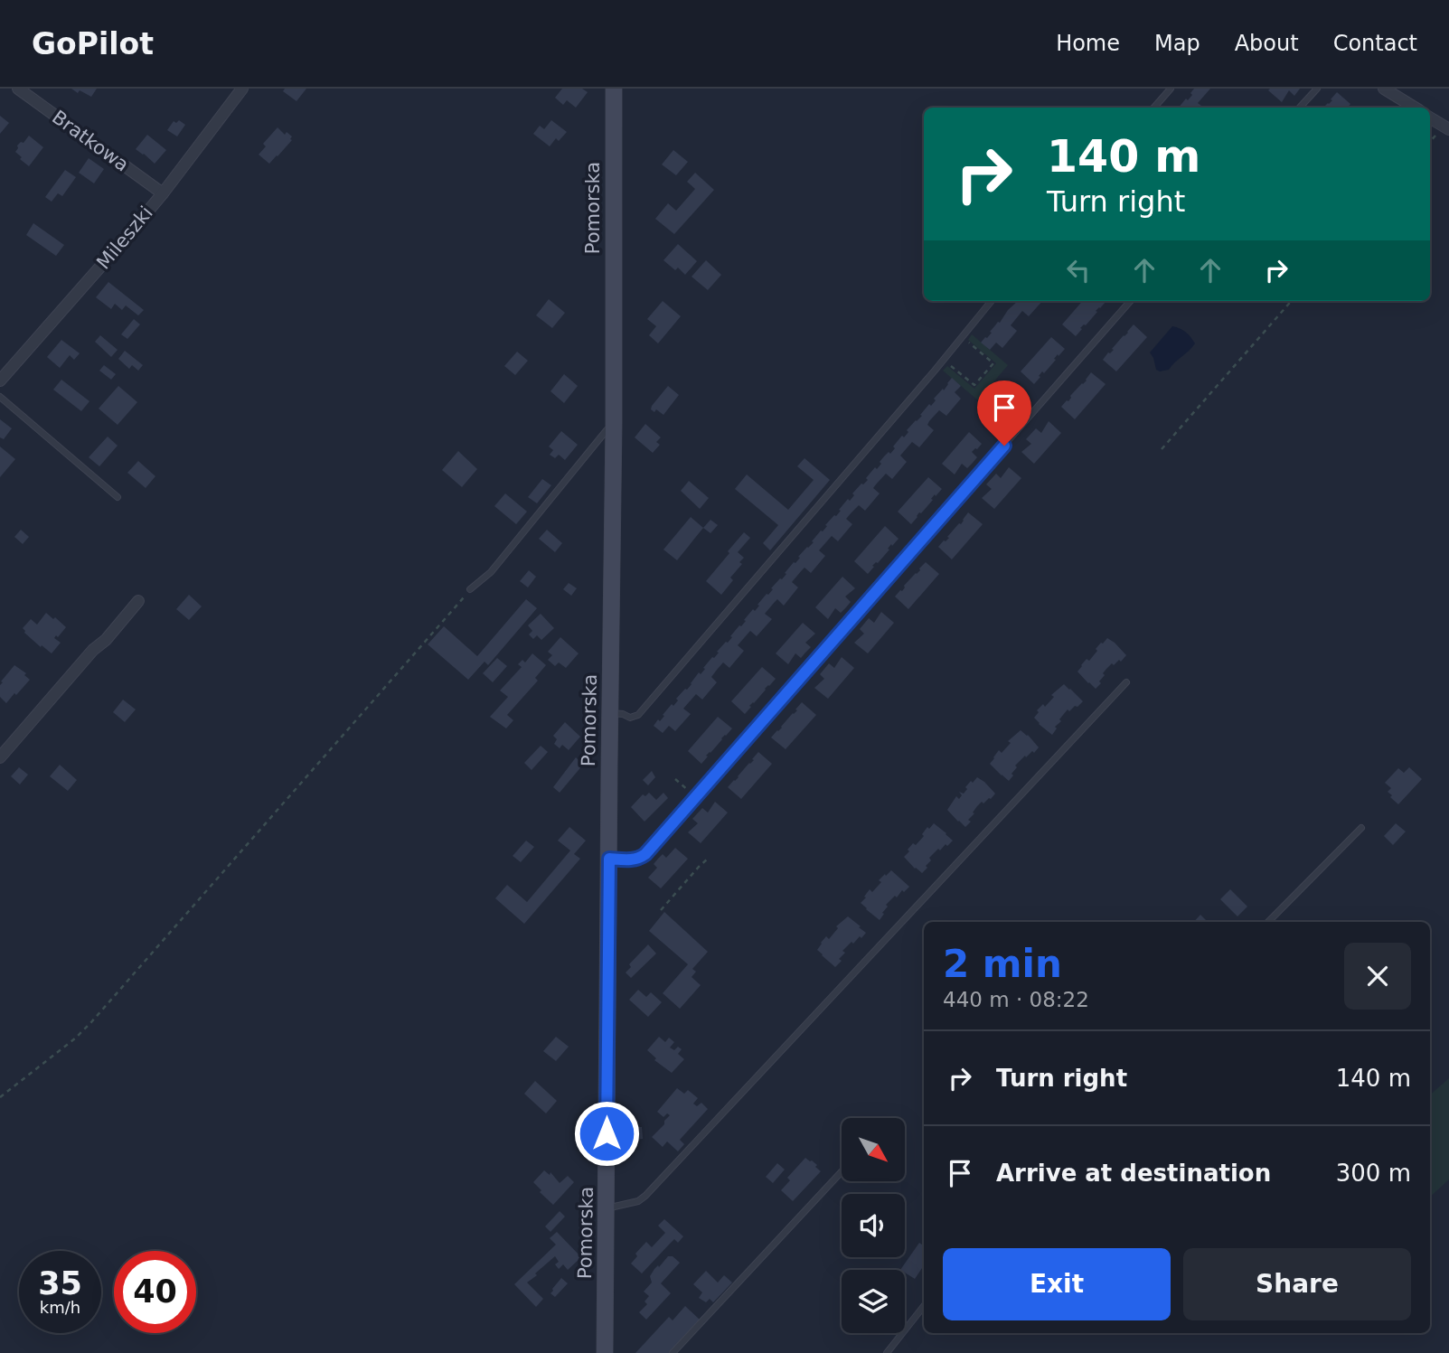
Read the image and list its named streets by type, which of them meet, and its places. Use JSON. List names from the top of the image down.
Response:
{
  "streets": {
    "street": ["Bratkowa", "Pomorska", "Mileszki"]
  },
  "crossings": [
    ["Bratkowa", "Mileszki"]
  ],
  "north": "bottom right",
  "page": {
    "header": "GoPilot",
    "nav": [
      "Home",
      "Map",
      "About",
      "Contact"
    ],
    "turn": ["140 m", "Turn right"],
    "heading": ["2 min", "440 m · 08:22"],
    "list": [
      {
        "name": "Turn right",
        "value": "140 m"
      },
      {
        "name": "Arrive at destination",
        "value": "300 m"
      }
    ],
    "buttons": ["Exit", "Share"],
    "speed": "35 km/h",
    "limit": "40"
  }
}
